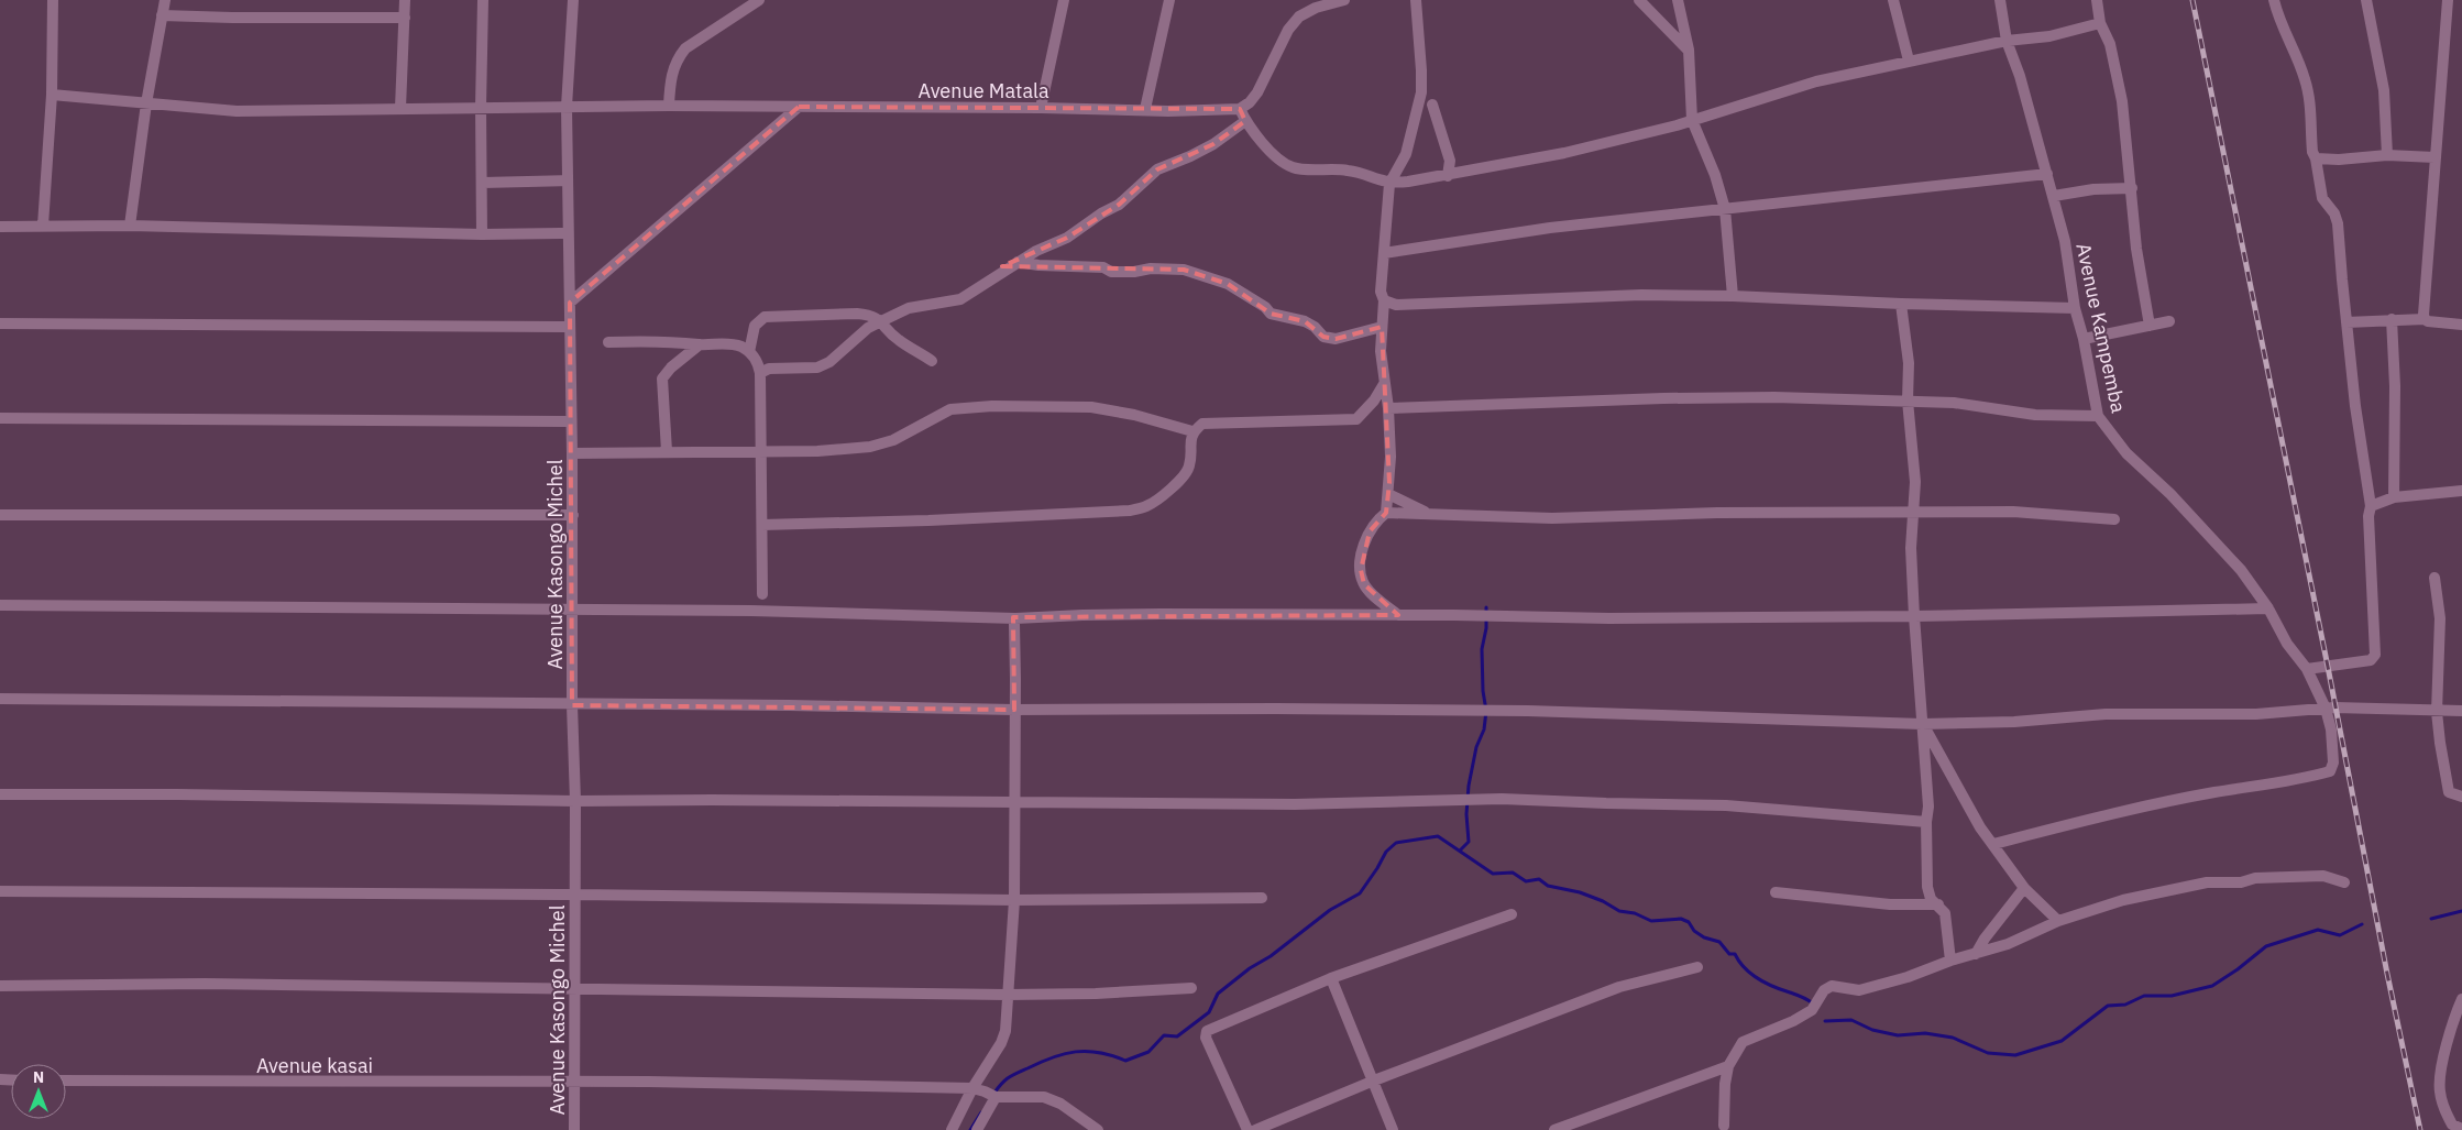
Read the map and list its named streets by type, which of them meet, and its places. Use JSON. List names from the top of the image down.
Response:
{
  "streets": {
    "street": [
      "Avenue Matala",
      "Avenue Kampemba",
      "Avenue Kasongo Michel",
      "Avenue kasai"
    ]
  },
  "crossings": [
    ["Avenue Matala", "Avenue Kasongo Michel"],
    ["Avenue Kasongo Michel", "Avenue kasai"]
  ],
  "north": "top"
}
